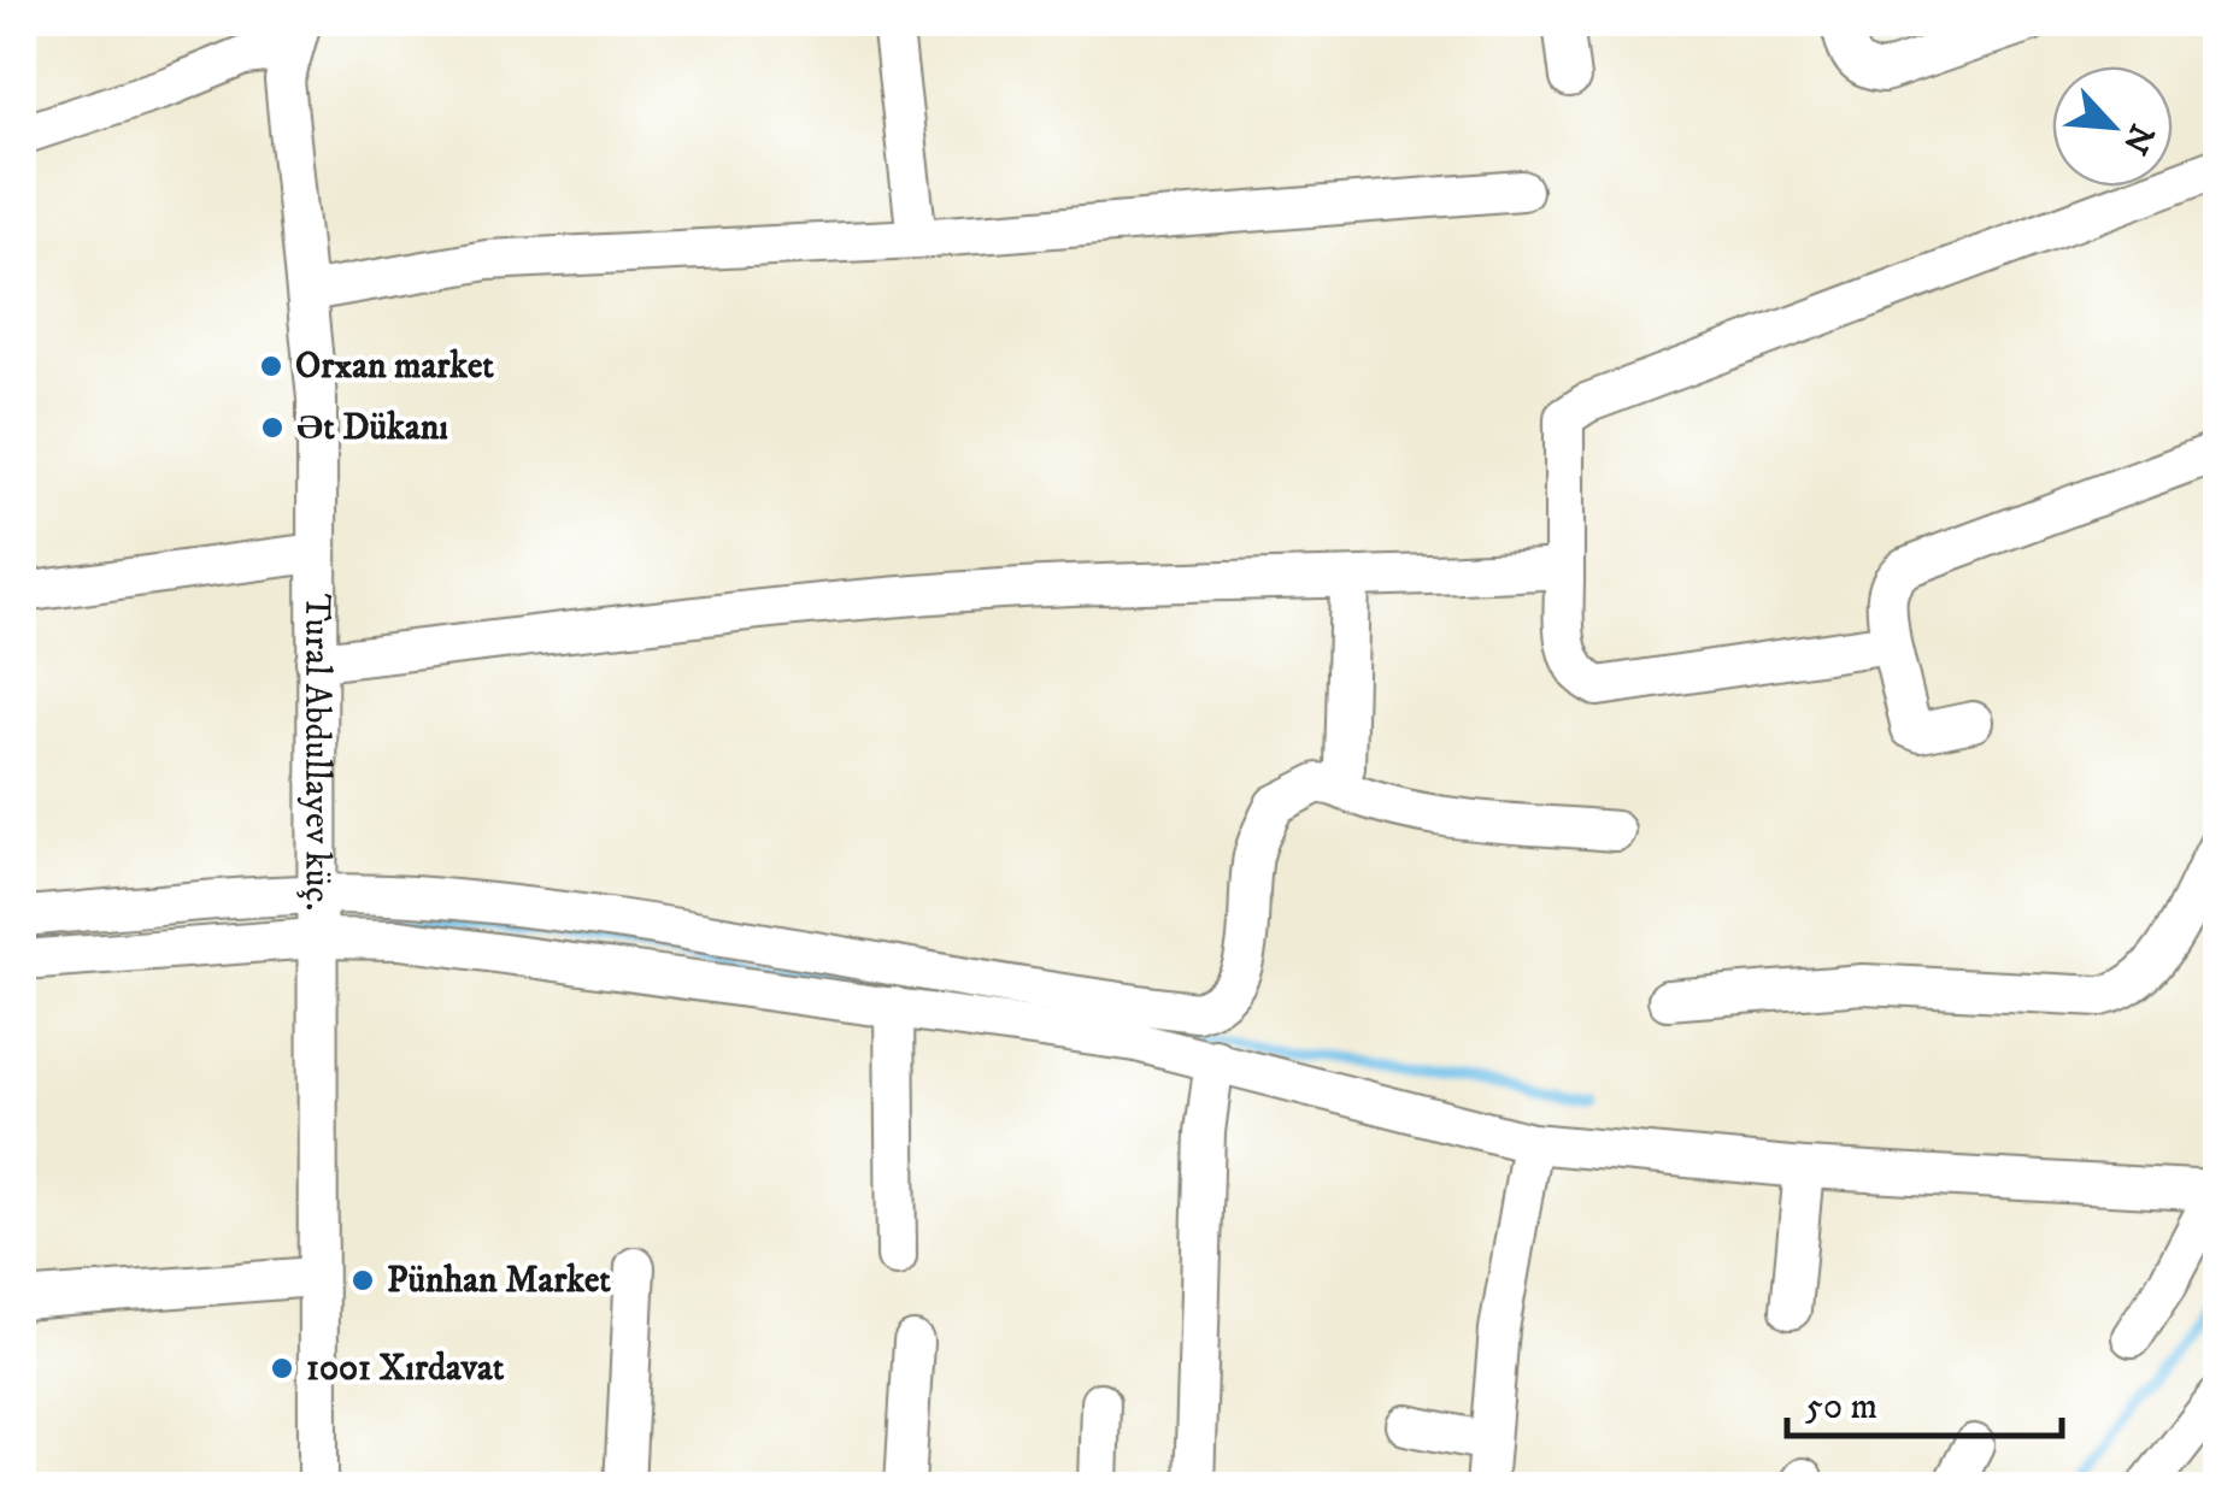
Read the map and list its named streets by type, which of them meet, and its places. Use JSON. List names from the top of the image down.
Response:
{
  "streets": {
    "street": ["Tural Abdullayev küç."]
  },
  "places": [
    "Orxan market",
    "Ət Dükanı",
    "Pünhan Market",
    "1001 Xırdavat"
  ],
  "scale_bar": "50 m",
  "north": "bottom right"
}
